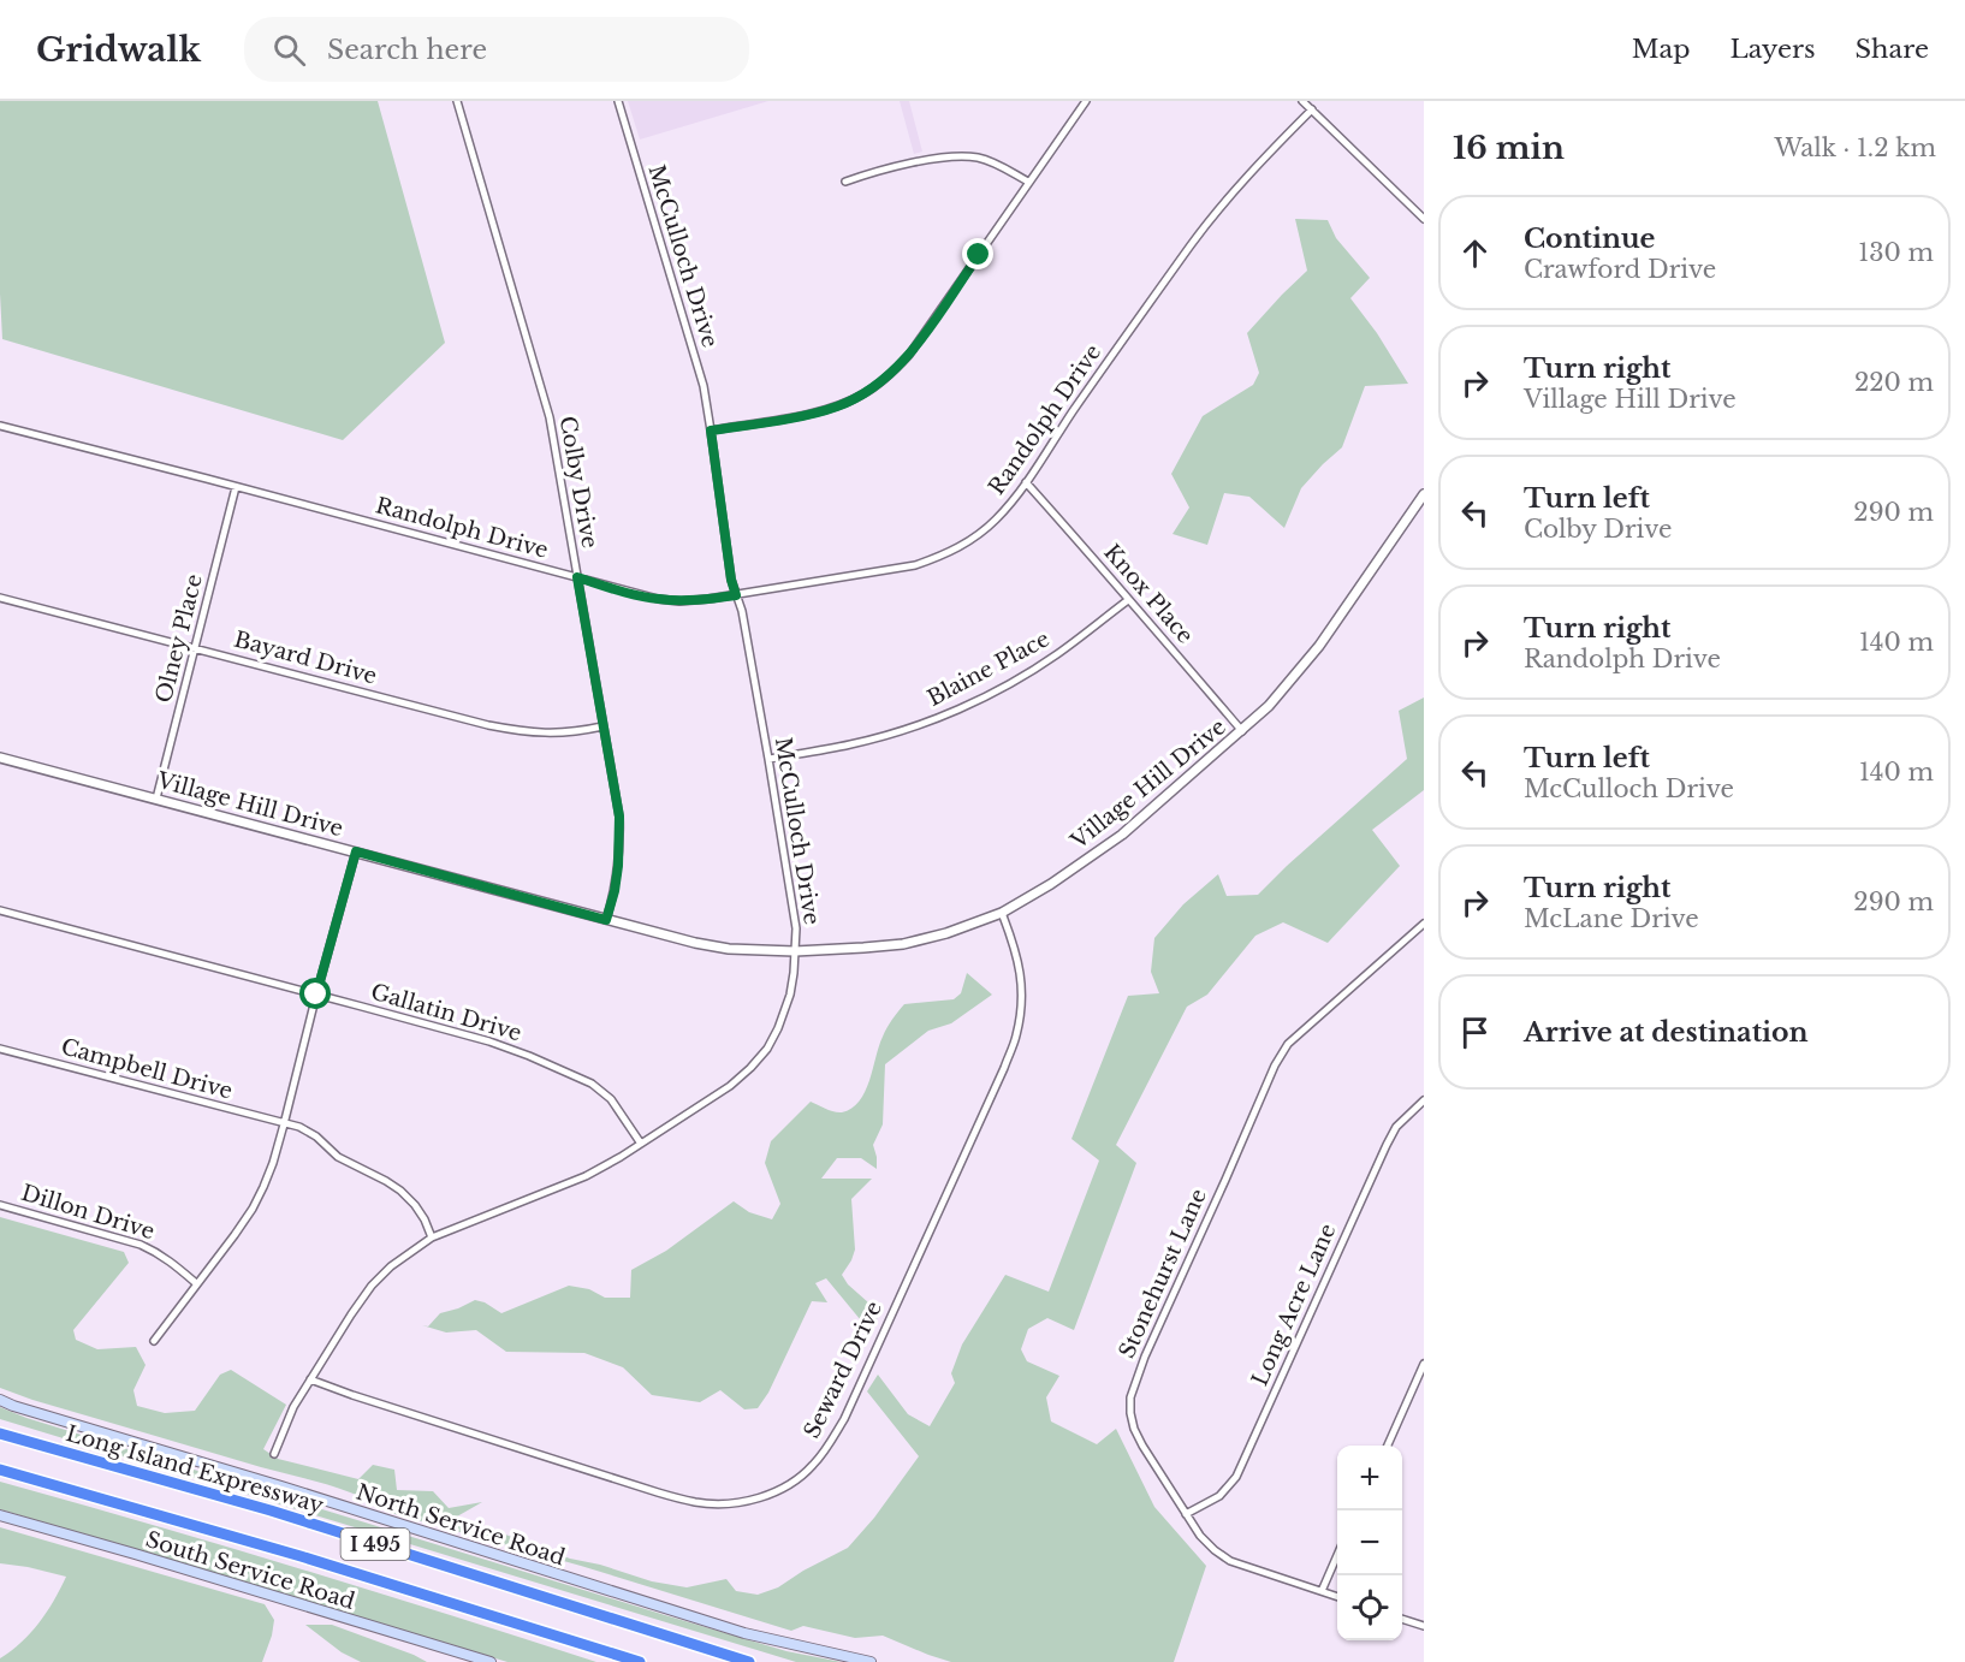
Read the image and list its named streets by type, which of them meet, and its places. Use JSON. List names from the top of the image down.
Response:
{
  "streets": {
    "highway": ["Long Island Expressway", "I 495"],
    "main road": ["North Service Road", "South Service Road"],
    "street": [
      "McCulloch Drive",
      "Randolph Drive",
      "Colby Drive",
      "Knox Place",
      "Olney Place",
      "Bayard Drive",
      "Blaine Place",
      "Village Hill Drive",
      "Gallatin Drive",
      "Campbell Drive",
      "Dillon Drive",
      "Stonehurst Lane",
      "Long Acre Lane",
      "Seward Drive"
    ]
  },
  "crossings": [
    ["McCulloch Drive", "Randolph Drive"],
    ["McCulloch Drive", "Blaine Place"],
    ["McCulloch Drive", "Village Hill Drive"],
    ["McCulloch Drive", "Gallatin Drive"],
    ["McCulloch Drive", "Campbell Drive"],
    ["McCulloch Drive", "Seward Drive"],
    ["Randolph Drive", "Colby Drive"],
    ["Randolph Drive", "Knox Place"],
    ["Randolph Drive", "Olney Place"],
    ["Colby Drive", "Bayard Drive"],
    ["Colby Drive", "Village Hill Drive"],
    ["Knox Place", "Blaine Place"],
    ["Knox Place", "Village Hill Drive"],
    ["Olney Place", "Bayard Drive"],
    ["Olney Place", "Village Hill Drive"],
    ["Village Hill Drive", "Seward Drive"],
    ["Stonehurst Lane", "Long Acre Lane"]
  ],
  "page": {
    "header": "Gridwalk",
    "search": "Search here",
    "nav": ["Map", "Layers", "Share"],
    "heading": ["16 min", "Walk · 1.2 km"],
    "list": [
      ["Continue", "Crawford Drive", "130 m"],
      ["Turn right", "Village Hill Drive", "220 m"],
      ["Turn left", "Colby Drive", "290 m"],
      ["Turn right", "Randolph Drive", "140 m"],
      ["Turn left", "McCulloch Drive", "140 m"],
      ["Turn right", "McLane Drive", "290 m"],
      "Arrive at destination"
    ],
    "map_buttons": ["+", "−"]
  }
}
